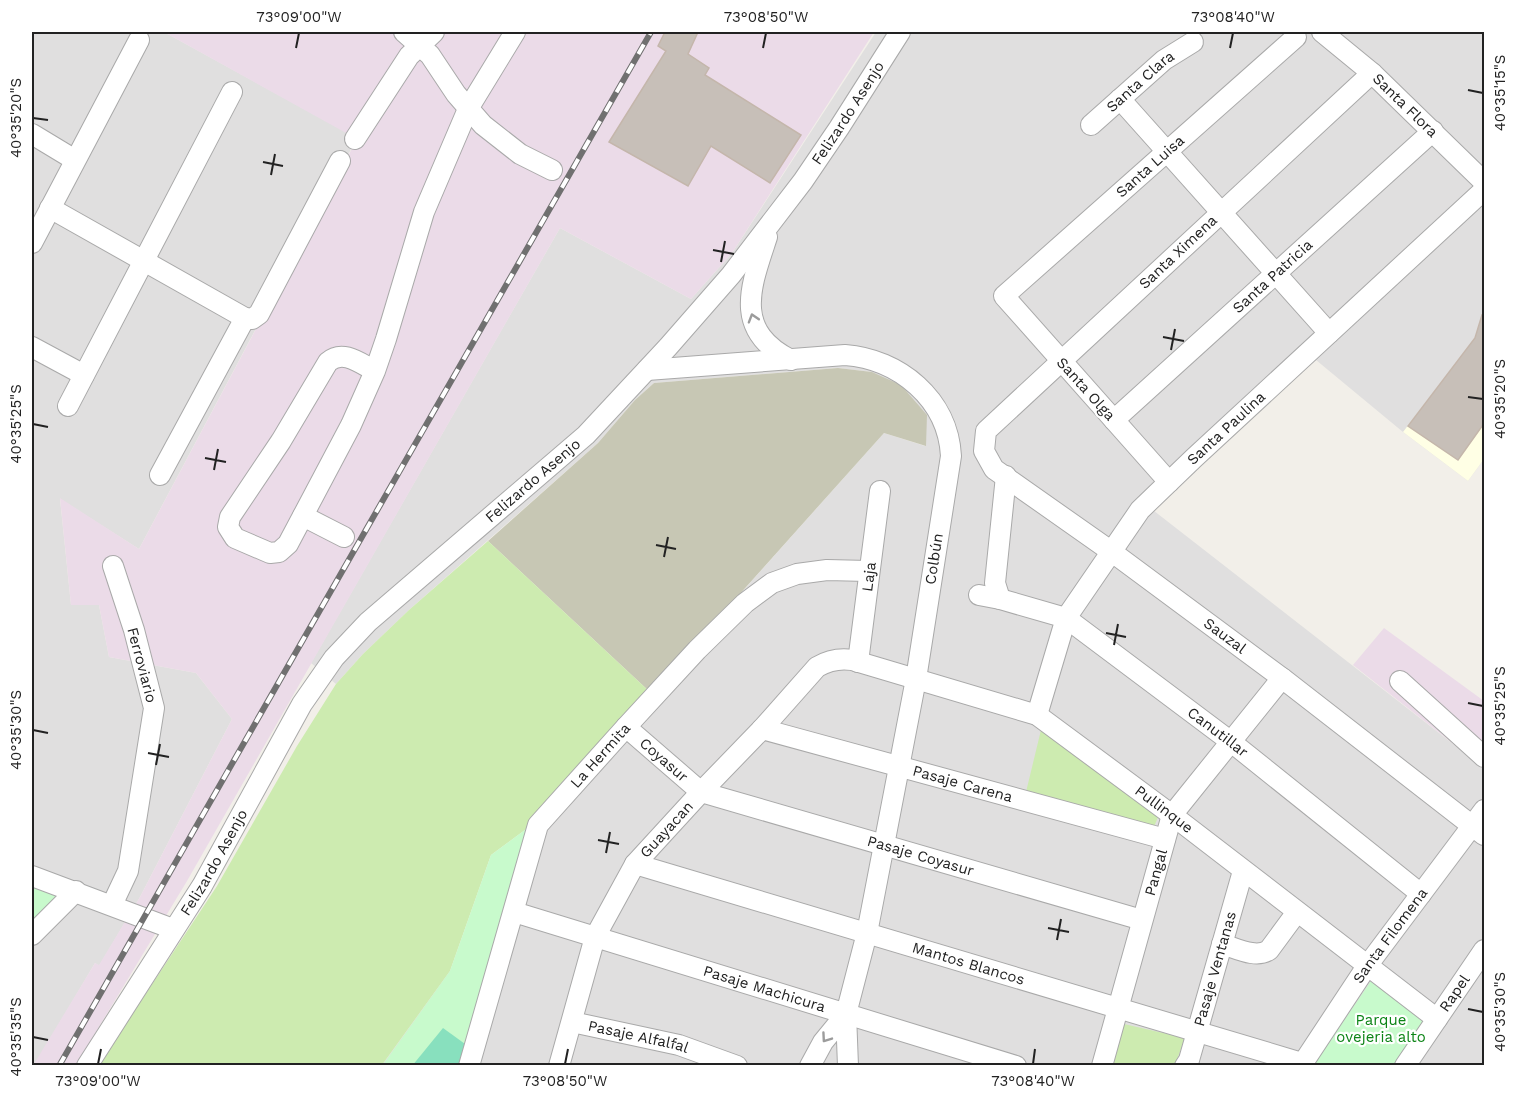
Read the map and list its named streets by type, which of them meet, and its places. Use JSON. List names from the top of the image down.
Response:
{
  "streets": {
    "street": [
      "Santa Clara",
      "Santa Flora",
      "Felizardo Asenjo",
      "Santa Luisa",
      "Santa Ximena",
      "Santa Patricia",
      "Santa Olga",
      "Santa Paulina",
      "Colbún",
      "Laja",
      "Sauzal",
      "Ferroviario",
      "Canutillar",
      "La Hermita",
      "Coyasur",
      "Pasaje Carena",
      "Pullinque",
      "Guayacan",
      "Pasaje Coyasur",
      "Pangal",
      "Santa Filomena",
      "Mantos Blancos",
      "Pasaje Ventanas",
      "Pasaje Machicura",
      "Rapel",
      "Pasaje Alfalfal"
    ]
  },
  "crossings": [
    ["Santa Flora", "Santa Ximena"],
    ["Santa Flora", "Santa Patricia"],
    ["Felizardo Asenjo", "Colbún"],
    ["Santa Luisa", "Santa Olga"],
    ["Santa Ximena", "Santa Olga"],
    ["Santa Ximena", "Sauzal"],
    ["Santa Patricia", "Santa Olga"],
    ["Santa Olga", "Santa Paulina"],
    ["Santa Paulina", "Sauzal"],
    ["Santa Paulina", "Canutillar"],
    ["Santa Paulina", "Pullinque"],
    ["Colbún", "Pasaje Carena"],
    ["Colbún", "Pullinque"],
    ["Colbún", "Pasaje Coyasur"],
    ["Colbún", "Mantos Blancos"],
    ["Colbún", "Pasaje Machicura"],
    ["Laja", "La Hermita"],
    ["Laja", "Pullinque"],
    ["Laja", "Guayacan"],
    ["Sauzal", "Pangal"],
    ["Sauzal", "Santa Filomena"],
    ["Canutillar", "Pangal"],
    ["Canutillar", "Santa Filomena"],
    ["La Hermita", "Coyasur"],
    ["La Hermita", "Pasaje Machicura"],
    ["Coyasur", "Guayacan"],
    ["Coyasur", "Pasaje Coyasur"],
    ["Pasaje Carena", "Guayacan"],
    ["Pasaje Carena", "Pangal"],
    ["Pullinque", "Guayacan"],
    ["Pullinque", "Pangal"],
    ["Pullinque", "Santa Filomena"],
    ["Pullinque", "Pasaje Ventanas"],
    ["Pullinque", "Rapel"],
    ["Guayacan", "Pasaje Coyasur"],
    ["Guayacan", "Mantos Blancos"],
    ["Guayacan", "Pasaje Machicura"],
    ["Guayacan", "Pasaje Alfalfal"],
    ["Pasaje Coyasur", "Pangal"],
    ["Pangal", "Mantos Blancos"],
    ["Santa Filomena", "Mantos Blancos"],
    ["Mantos Blancos", "Pasaje Ventanas"]
  ],
  "parks": ["Parque ovejeria alto"],
  "coordinates": [
    "73°09'00\"W",
    "73°08'50\"W",
    "73°08'40\"W",
    "40°35'15\"S",
    "40°35'20\"S",
    "40°35'25\"S",
    "40°35'30\"S",
    "40°35'35\"S"
  ]
}
